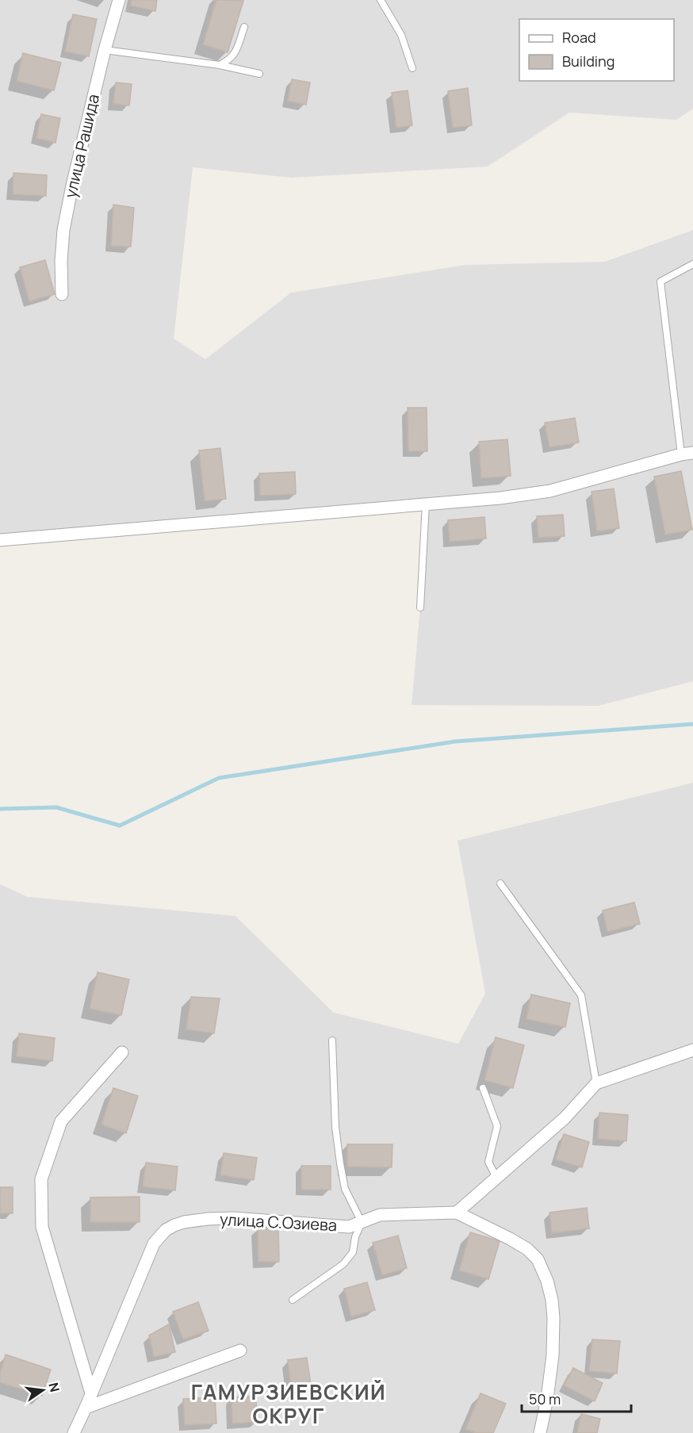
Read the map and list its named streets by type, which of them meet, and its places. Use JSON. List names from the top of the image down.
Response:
{
  "streets": {
    "street": ["улица Рашида", "улица С.Озиева"]
  },
  "districts": ["ГАМУРЗИЕВСКИЙ ОКРУГ"],
  "legend": ["Road", "Building"],
  "scale_bar": "50 m",
  "north": "right"
}
